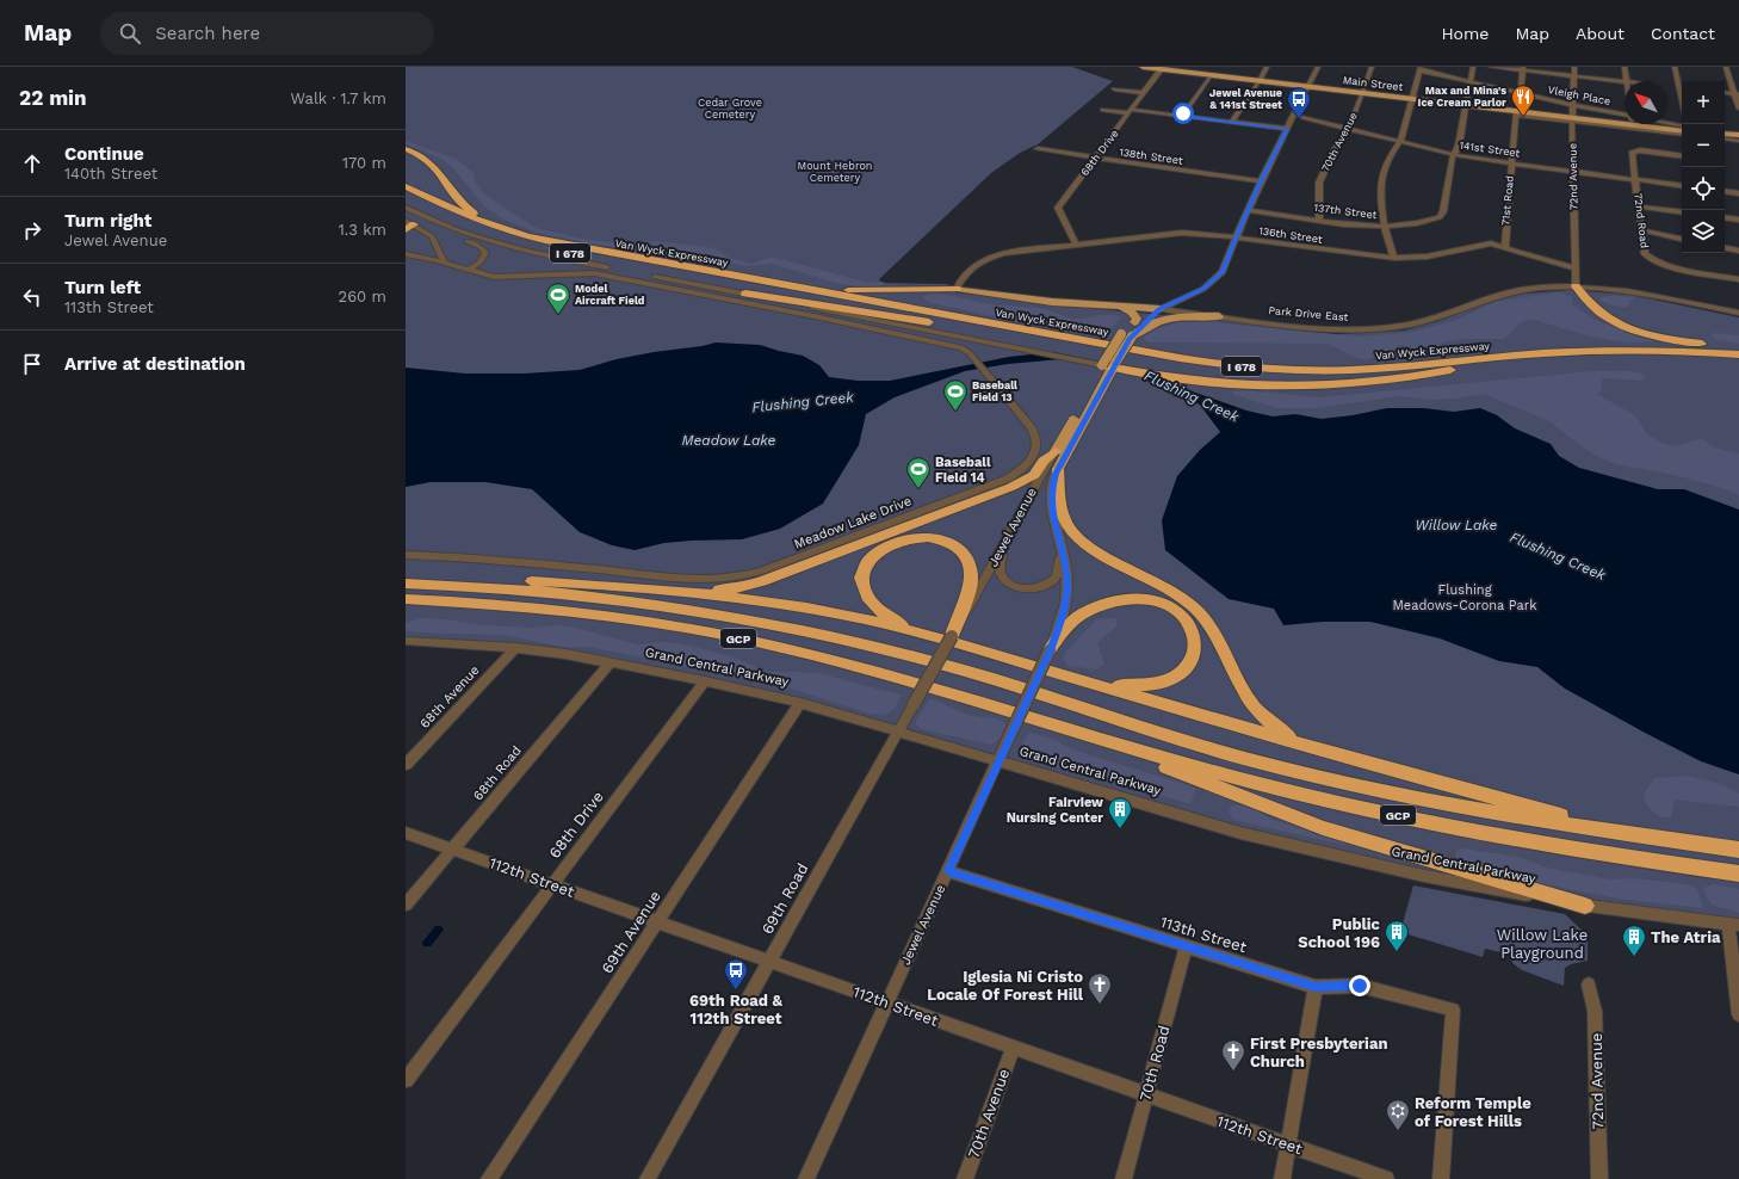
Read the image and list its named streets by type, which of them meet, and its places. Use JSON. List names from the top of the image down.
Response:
{
  "streets": {
    "highway": ["I 678", "Van Wyck Expressway", "GCP"],
    "main road": ["Main Street", "Park Drive East", "Jewel Avenue"],
    "street": [
      "Vleigh Place",
      "70th Avenue",
      "141st Street",
      "68th Drive",
      "138th Street",
      "72nd Avenue",
      "71st Road",
      "137th Street",
      "72nd Road",
      "136th Street",
      "Meadow Lake Drive",
      "Grand Central Parkway",
      "68th Avenue",
      "68th Road",
      "112th Street",
      "69th Road",
      "69th Avenue",
      "113th Street",
      "70th Road"
    ]
  },
  "crossings": [
    ["Main Street", "70th Avenue"],
    ["Main Street", "68th Drive"],
    ["Main Street", "72nd Avenue"],
    ["Main Street", "71st Road"],
    ["Main Street", "Jewel Avenue"],
    ["Vleigh Place", "72nd Avenue"],
    ["70th Avenue", "141st Street"],
    ["70th Avenue", "137th Street"],
    ["70th Avenue", "112th Street"],
    ["141st Street", "72nd Avenue"],
    ["141st Street", "71st Road"],
    ["141st Street", "137th Street"],
    ["141st Street", "72nd Road"],
    ["141st Street", "Jewel Avenue"],
    ["68th Drive", "138th Street"],
    ["68th Drive", "136th Street"],
    ["68th Drive", "Grand Central Parkway"],
    ["68th Drive", "112th Street"],
    ["138th Street", "Jewel Avenue"],
    ["72nd Avenue", "136th Street"],
    ["72nd Avenue", "Park Drive East"],
    ["71st Road", "136th Street"],
    ["137th Street", "Jewel Avenue"],
    ["136th Street", "Park Drive East"],
    ["136th Street", "Jewel Avenue"],
    ["Park Drive East", "Jewel Avenue"],
    ["Jewel Avenue", "Grand Central Parkway"],
    ["Jewel Avenue", "112th Street"],
    ["Jewel Avenue", "69th Road"],
    ["Jewel Avenue", "113th Street"],
    ["Grand Central Parkway", "68th Avenue"],
    ["Grand Central Parkway", "68th Road"],
    ["Grand Central Parkway", "69th Road"],
    ["Grand Central Parkway", "69th Avenue"],
    ["68th Road", "112th Street"],
    ["112th Street", "69th Road"],
    ["112th Street", "69th Avenue"],
    ["112th Street", "70th Road"],
    ["113th Street", "70th Road"]
  ],
  "water": ["Flushing Creek", "Meadow Lake", "Willow Lake"],
  "parks": [
    "Cedar Grove Cemetery",
    "Mount Hebron Cemetery",
    "Flushing Meadows-Corona Park",
    "Willow Lake Playground"
  ],
  "places": {
    "restaurant": ["Max and Mina's Ice Cream Parlor"],
    "bus stop": ["Jewel Avenue & 141st Street", "69th Road & 112th Street"],
    "sports": ["Model Aircraft Field", "Baseball Field 13", "Baseball Field 14"],
    "building": ["Fairview Nursing Center", "Public School 196", "The Atria"],
    "church": ["Iglesia Ni Cristo Locale Of Forest Hill", "First Presbyterian Church"],
    "synagogue": ["Reform Temple of Forest Hills"]
  },
  "north": "top left",
  "page": {
    "header": "Map",
    "search": "Search here",
    "nav": [
      "Home",
      "Map",
      "About",
      "Contact"
    ],
    "heading": ["22 min", "Walk · 1.7 km"],
    "map_buttons": ["+", "−"],
    "list": [
      ["Continue", "140th Street", "170 m"],
      ["Turn right", "Jewel Avenue", "1.3 km"],
      ["Turn left", "113th Street", "260 m"],
      "Arrive at destination"
    ]
  }
}
